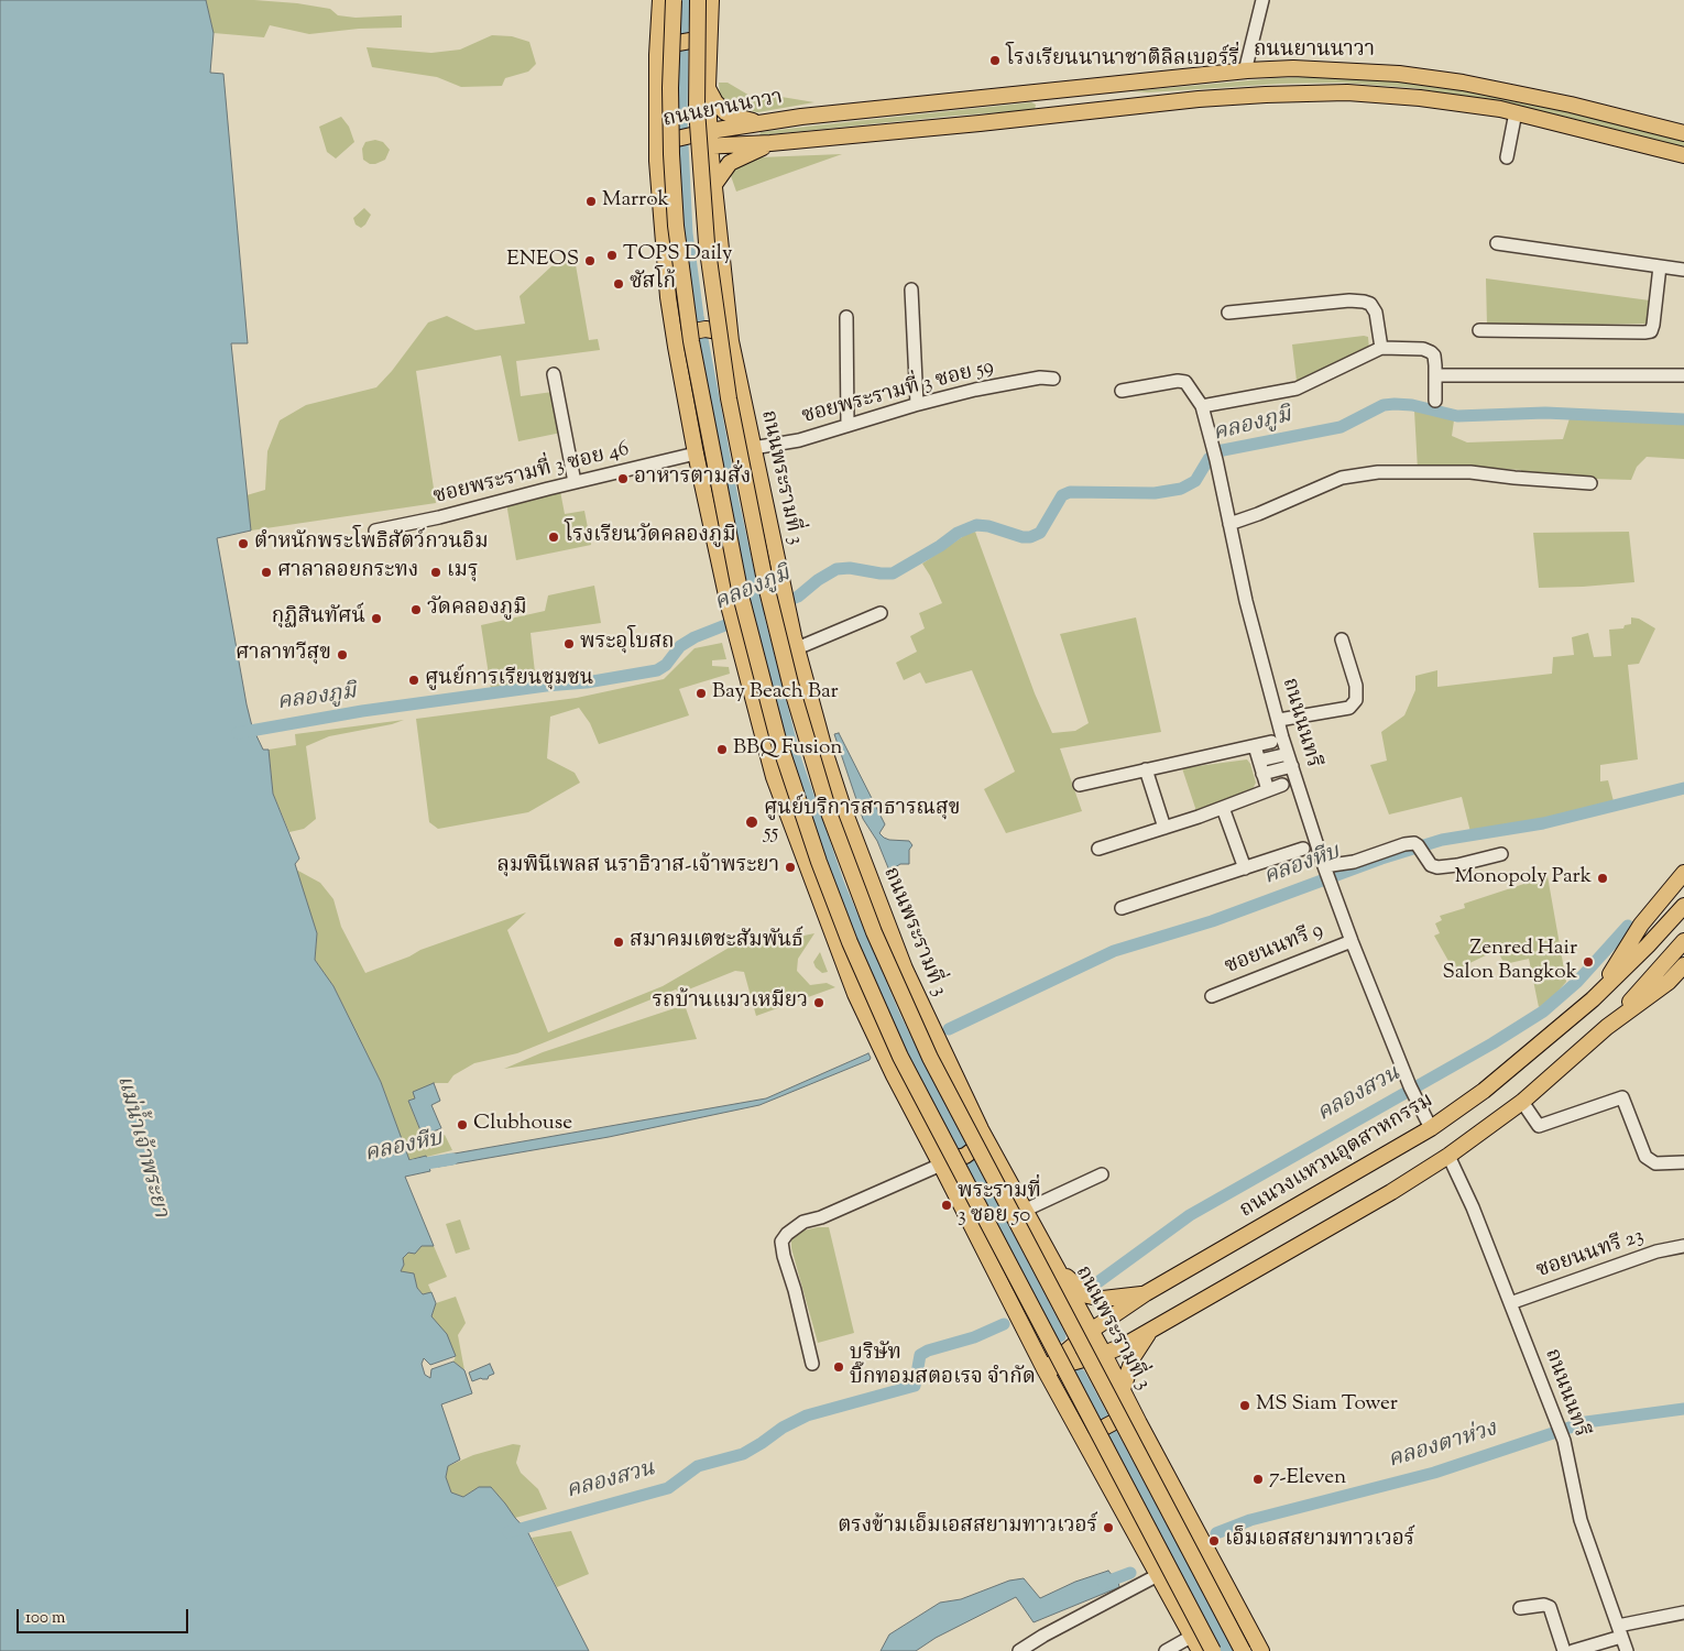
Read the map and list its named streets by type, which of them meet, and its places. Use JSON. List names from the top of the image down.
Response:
{
  "streets": {
    "main road": ["ถนนยานนาวา", "ถนนพระรามที่ 3", "ถนนวงแหวนอุตสาหกรรม"],
    "street": [
      "ซอยพระรามที่ 3 ซอย 59",
      "ซอยพระรามที่ 3 ซอย 46",
      "ถนนนนทรี",
      "ซอยนนทรี 9",
      "ซอยนนทรี 23"
    ]
  },
  "crossings": [
    ["ถนนยานนาวา", "ถนนพระรามที่ 3"],
    ["ซอยพระรามที่ 3 ซอย 59", "ถนนพระรามที่ 3"],
    ["ถนนพระรามที่ 3", "ถนนวงแหวนอุตสาหกรรม"],
    ["ถนนนนทรี", "ซอยนนทรี 9"],
    ["ถนนนนทรี", "ถนนวงแหวนอุตสาหกรรม"],
    ["ถนนนนทรี", "ซอยนนทรี 23"]
  ],
  "water": [
    "คลองภูมิ",
    "คลองหีบ",
    "คลองสวน",
    "แม่น้ำเจ้าพระยา",
    "คลองตาห่วง"
  ],
  "places": [
    "โรงเรียนนานาชาติลิลเบอร์รี่",
    "Marrok",
    "TOPS Daily",
    "ENEOS",
    "ซัสโก้",
    "อาหารตามสั่ง",
    "โรงเรียนวัดคลองภูมิ",
    "ตำหนักพระโพธิสัตว์กวนอิม",
    "ศาลาลอยกระทง",
    "เมรุ",
    "วัดคลองภูมิ",
    "กุฏิสินทัศน์",
    "พระอุโบสถ",
    "ศาลาทวีสุข",
    "ศูนย์การเรียนชุมชน",
    "Bay Beach Bar",
    "BBQ Fusion",
    "ศูนย์บริการสาธารณสุข 55",
    "ลุมพินีเพลส นราธิวาส-เจ้าพระยา",
    "Monopoly Park",
    "สมาคมเตชะสัมพันธ์",
    "Zenred Hair Salon Bangkok",
    "รถบ้านแมวเหมียว",
    "Clubhouse",
    "พระรามที่ 3 ซอย 50",
    "บริษัท บิ๊กทอมสตอเรจ จำกัด",
    "MS Siam Tower",
    "7-Eleven",
    "ตรงข้ามเอ็มเอสสยามทาวเวอร์",
    "เอ็มเอสสยามทาวเวอร์"
  ],
  "scale_bar": "100 m"
}
